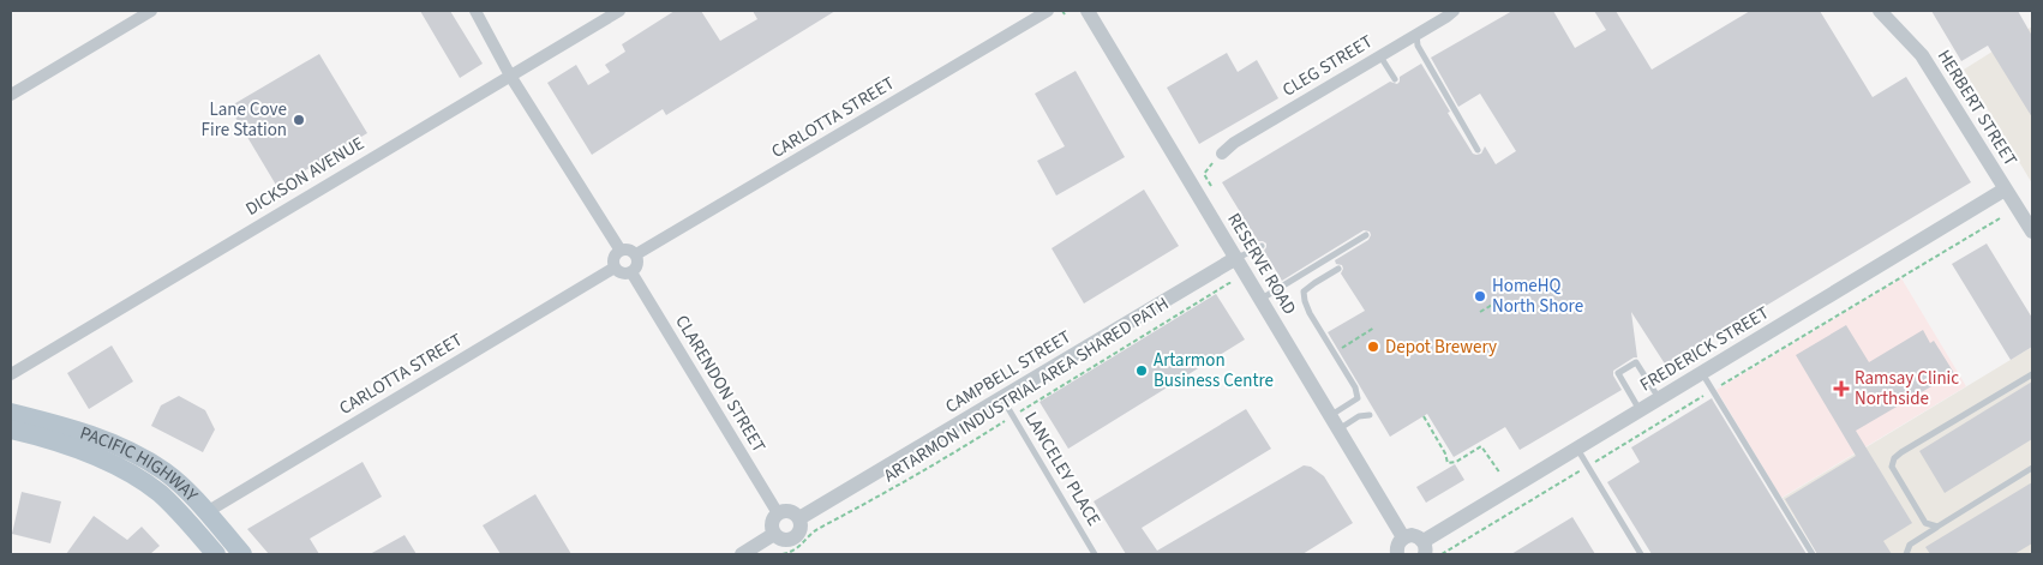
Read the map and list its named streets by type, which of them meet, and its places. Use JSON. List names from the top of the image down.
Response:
{
  "streets": {
    "main road": ["PACIFIC HIGHWAY"],
    "street": [
      "CLEG STREET",
      "HERBERT STREET",
      "CARLOTTA STREET",
      "DICKSON AVENUE",
      "RESERVE ROAD",
      "FREDERICK STREET",
      "CAMPBELL STREET",
      "CLARENDON STREET"
    ],
    "lane": ["LANCELEY PLACE"],
    "path": ["ARTARMON INDUSTRIAL AREA SHARED PATH"]
  },
  "crossings": [
    ["HERBERT STREET", "FREDERICK STREET"],
    ["CARLOTTA STREET", "CLARENDON STREET"],
    ["CARLOTTA STREET", "PACIFIC HIGHWAY"],
    ["RESERVE ROAD", "CAMPBELL STREET"],
    ["CAMPBELL STREET", "CLARENDON STREET"],
    ["CAMPBELL STREET", "LANCELEY PLACE"],
    ["ARTARMON INDUSTRIAL AREA SHARED PATH", "LANCELEY PLACE"]
  ],
  "places": {
    "other": [
      "Lane Cove Fire Station",
      "HomeHQ North Shore",
      "Depot Brewery",
      "Artarmon Business Centre"
    ],
    "health": ["Ramsay Clinic Northside"]
  }
}
